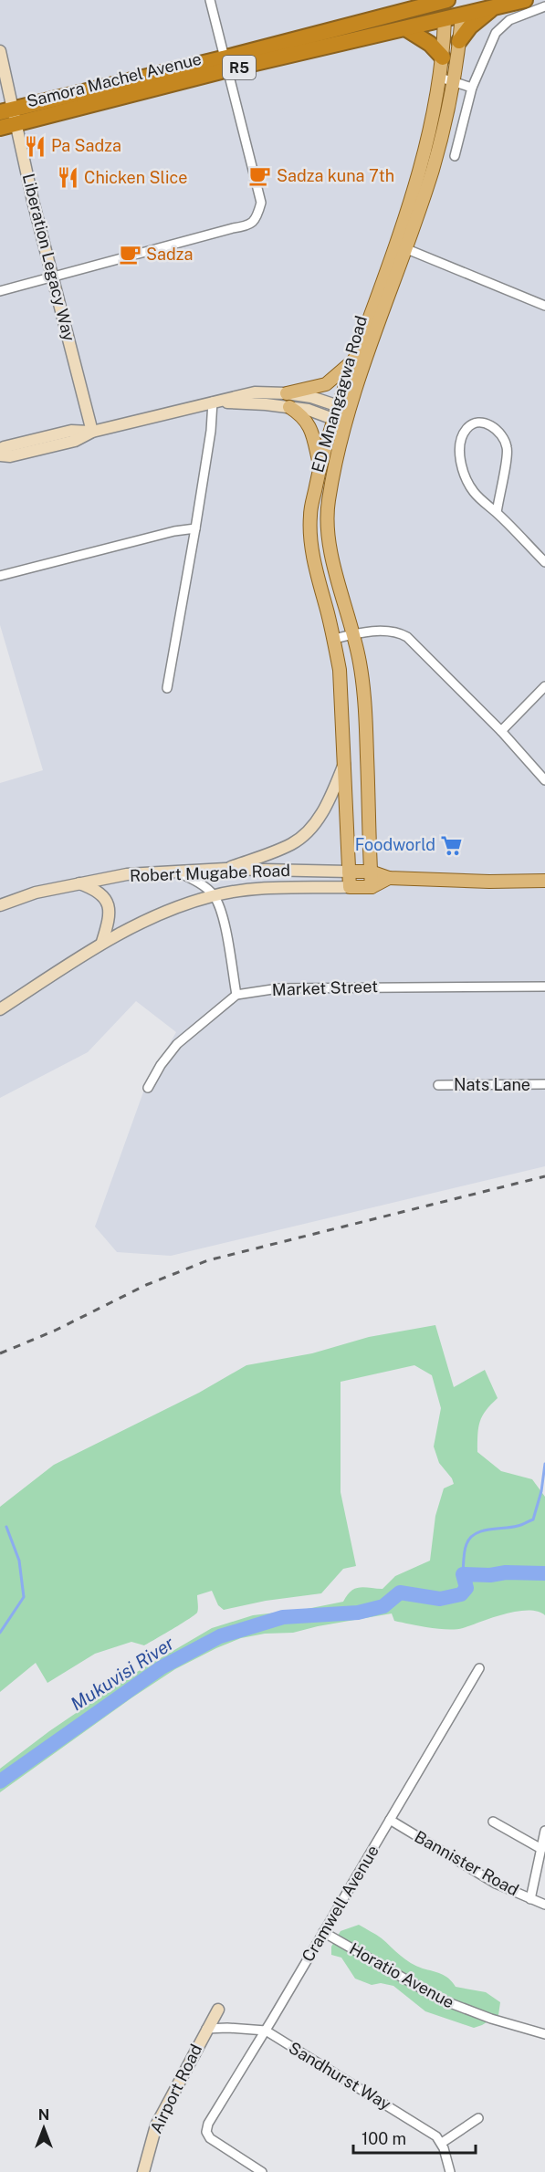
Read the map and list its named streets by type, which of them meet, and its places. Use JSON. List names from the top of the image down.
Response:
{
  "streets": {
    "highway": ["R5", "Samora Machel Avenue", "ED Mnangagwa Road"],
    "main road": ["Liberation Legacy Way", "Robert Mugabe Road", "Airport Road"],
    "street": [
      "Market Street",
      "Nats Lane",
      "Bannister Road",
      "Cramwell Avenue",
      "Horatio Avenue",
      "Sandhurst Way"
    ]
  },
  "crossings": [
    ["Samora Machel Avenue", "Liberation Legacy Way"],
    ["Samora Machel Avenue", "ED Mnangagwa Road"],
    ["ED Mnangagwa Road", "Robert Mugabe Road"],
    ["Bannister Road", "Cramwell Avenue"],
    ["Cramwell Avenue", "Horatio Avenue"],
    ["Cramwell Avenue", "Sandhurst Way"]
  ],
  "water": ["Mukuvisi River"],
  "places": {
    "restaurant": ["Pa Sadza", "Chicken Slice"],
    "cafe": ["Sadza kuna 7th", "Sadza"],
    "supermarket": ["Foodworld"]
  },
  "scale_bar": "100 m",
  "north": "top"
}
